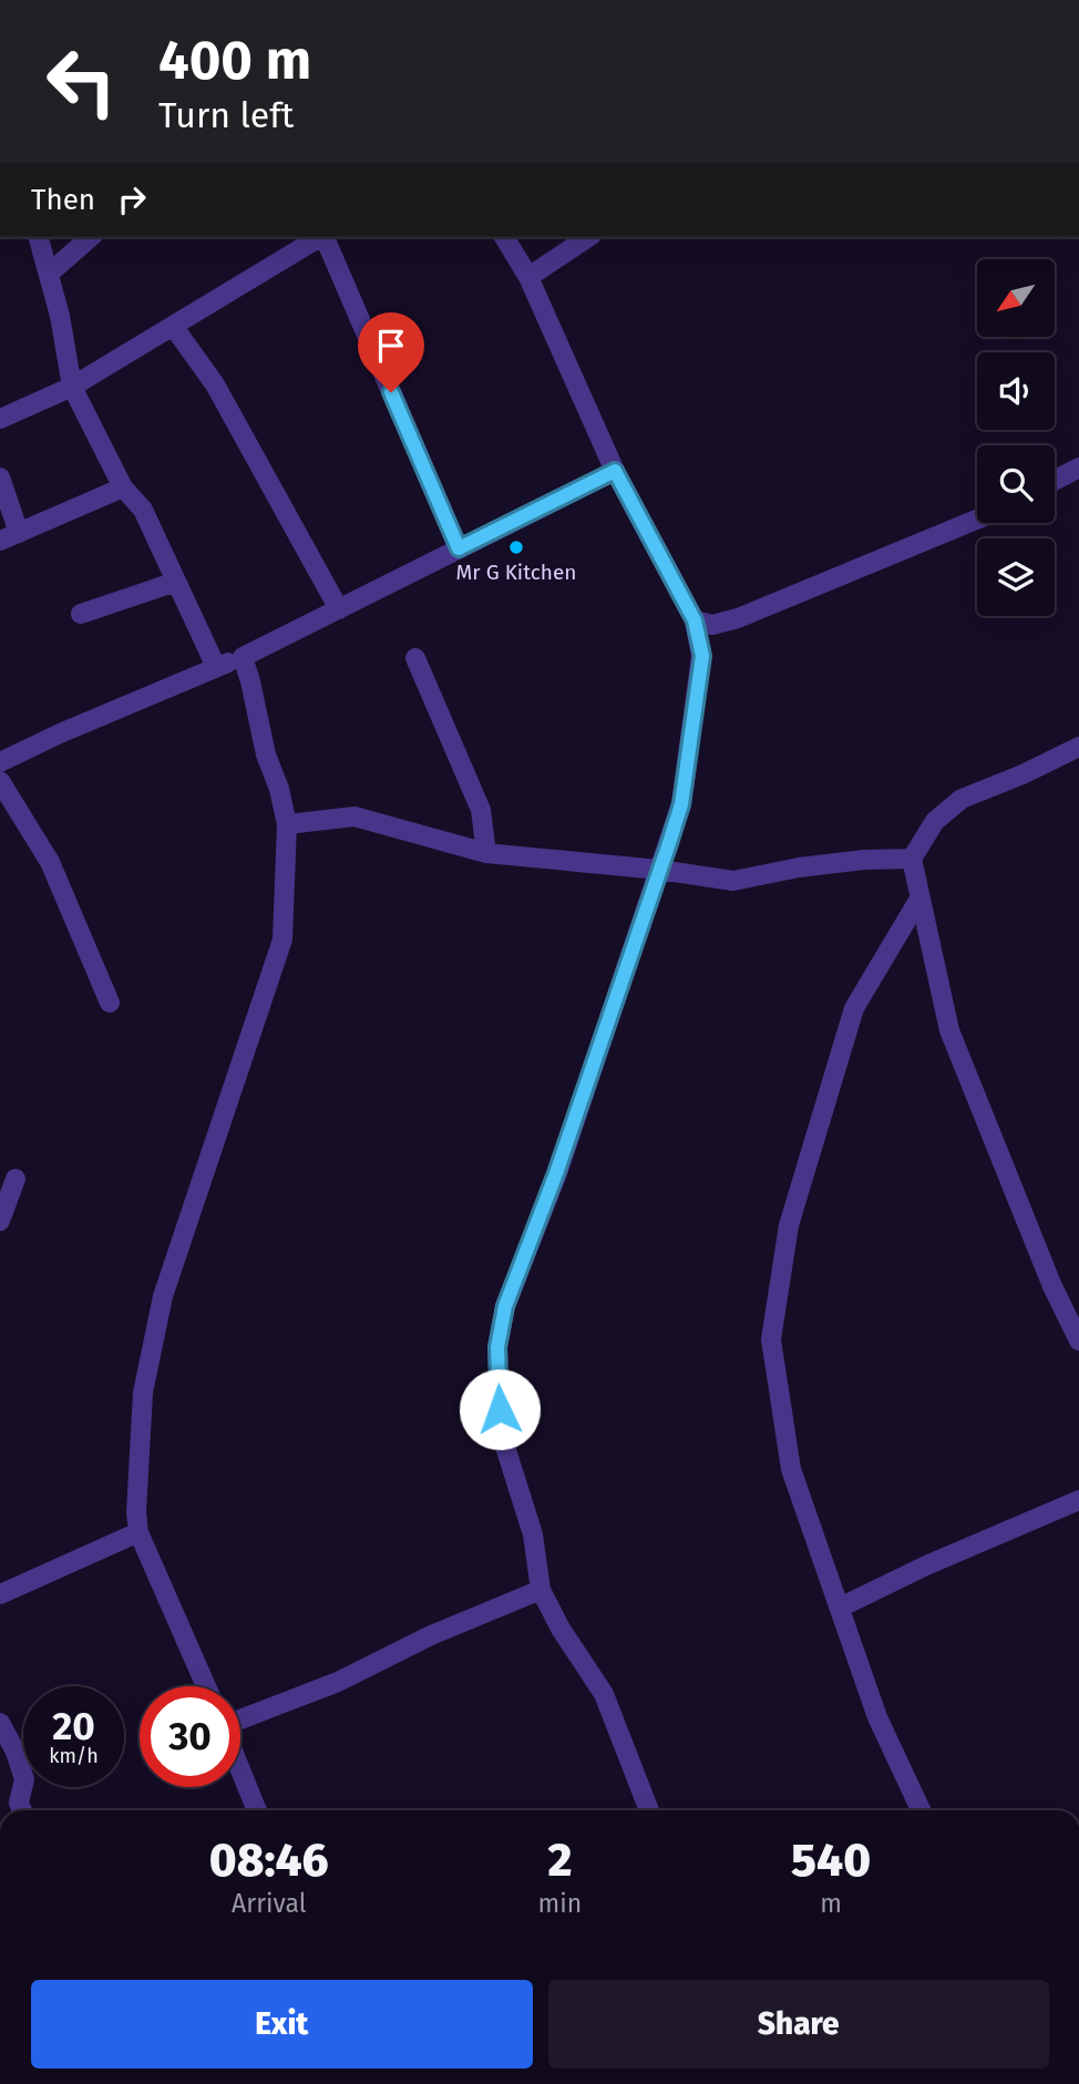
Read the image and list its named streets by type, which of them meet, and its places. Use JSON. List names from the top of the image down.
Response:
{
  "places": ["Mr G Kitchen"],
  "north": "bottom left",
  "page": {
    "turn": ["400 m", "Turn left"],
    "then": "Then",
    "speed": "20 km/h",
    "limit": "30",
    "eta": [
      "08:46",
      "Arrival",
      "2",
      "min",
      "540",
      "m"
    ],
    "buttons": ["Exit", "Share"]
  }
}
